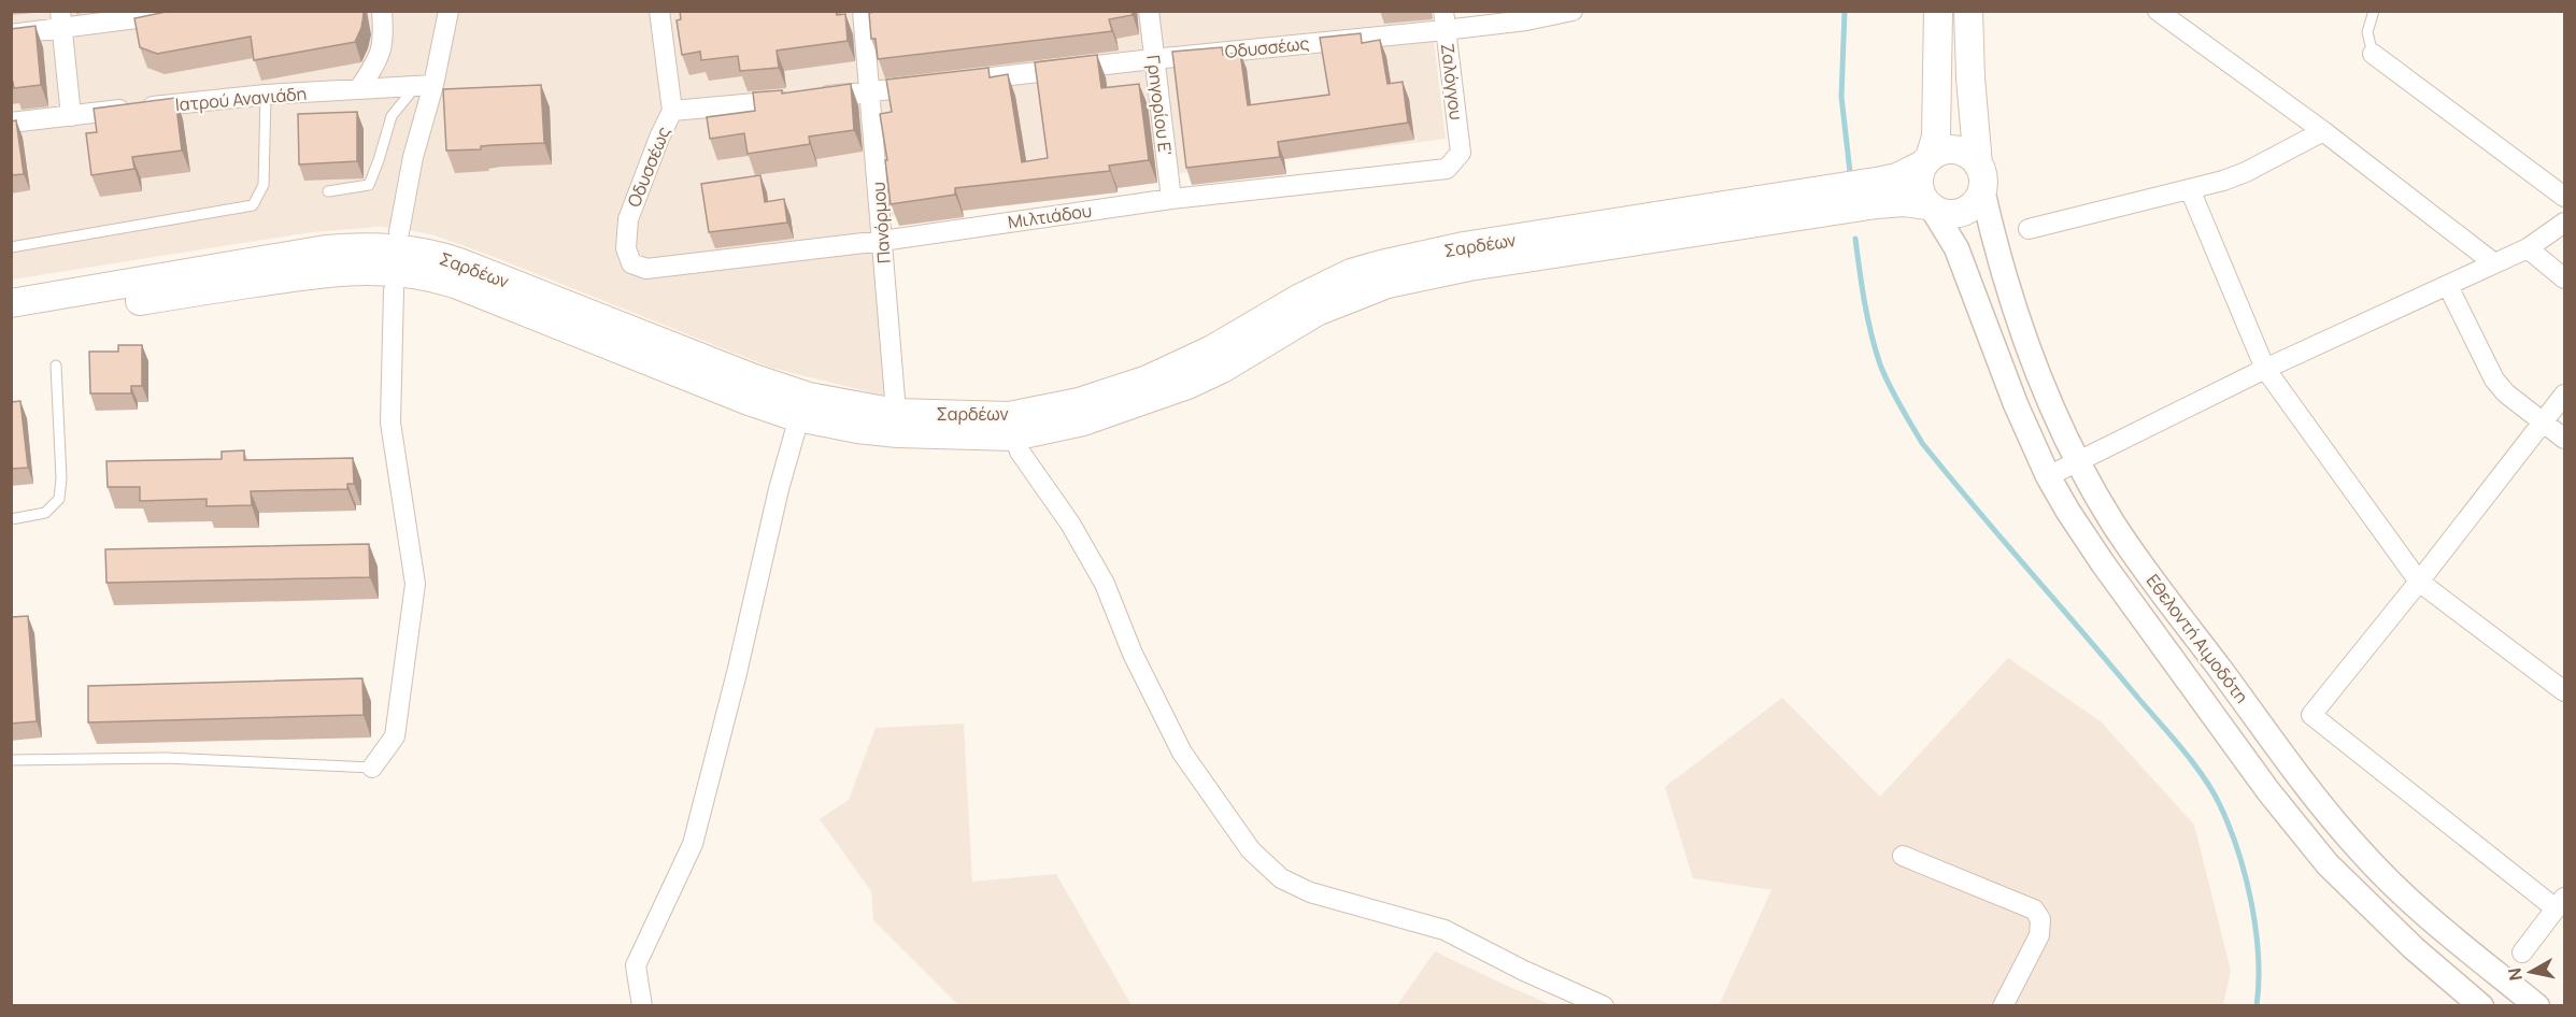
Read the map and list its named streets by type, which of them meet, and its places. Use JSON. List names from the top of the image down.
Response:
{
  "streets": {
    "main road": ["Σαρδέων", "Εθελοντή Αιμοδότη"],
    "street": [
      "Οδυσσέως",
      "Ζαλόγγου",
      "Ιατρού Ανανιάδη",
      "Γρηγορίου Ε'",
      "Μιλτιάδου",
      "Πανόρμου"
    ]
  },
  "crossings": [
    ["Οδυσσέως", "Ζαλόγγου"],
    ["Οδυσσέως", "Γρηγορίου Ε'"],
    ["Οδυσσέως", "Μιλτιάδου"],
    ["Οδυσσέως", "Πανόρμου"],
    ["Ζαλόγγου", "Μιλτιάδου"],
    ["Γρηγορίου Ε'", "Μιλτιάδου"],
    ["Μιλτιάδου", "Πανόρμου"],
    ["Πανόρμου", "Σαρδέων"],
    ["Σαρδέων", "Εθελοντή Αιμοδότη"]
  ],
  "north": "left"
}
